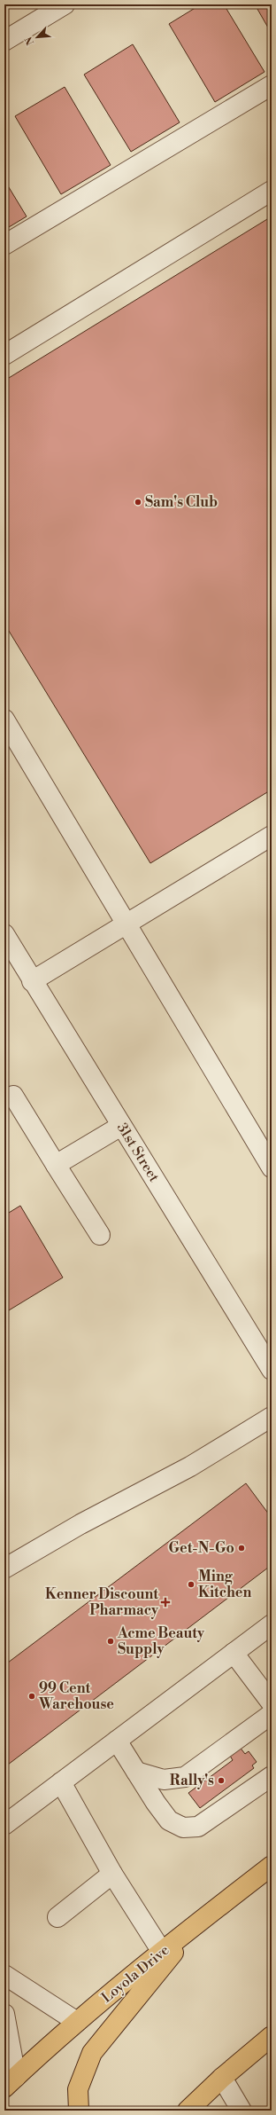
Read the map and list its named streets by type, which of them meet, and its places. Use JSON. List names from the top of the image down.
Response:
{
  "streets": {
    "main road": ["Loyola Drive"],
    "street": ["31st Street"]
  },
  "places": {
    "other": [
      "Sam's Club",
      "Get-N-Go",
      "Ming Kitchen",
      "Acme Beauty Supply",
      "99 Cent Warehouse",
      "Rally's"
    ],
    "health": ["Kenner Discount Pharmacy"]
  },
  "north": "bottom left"
}
